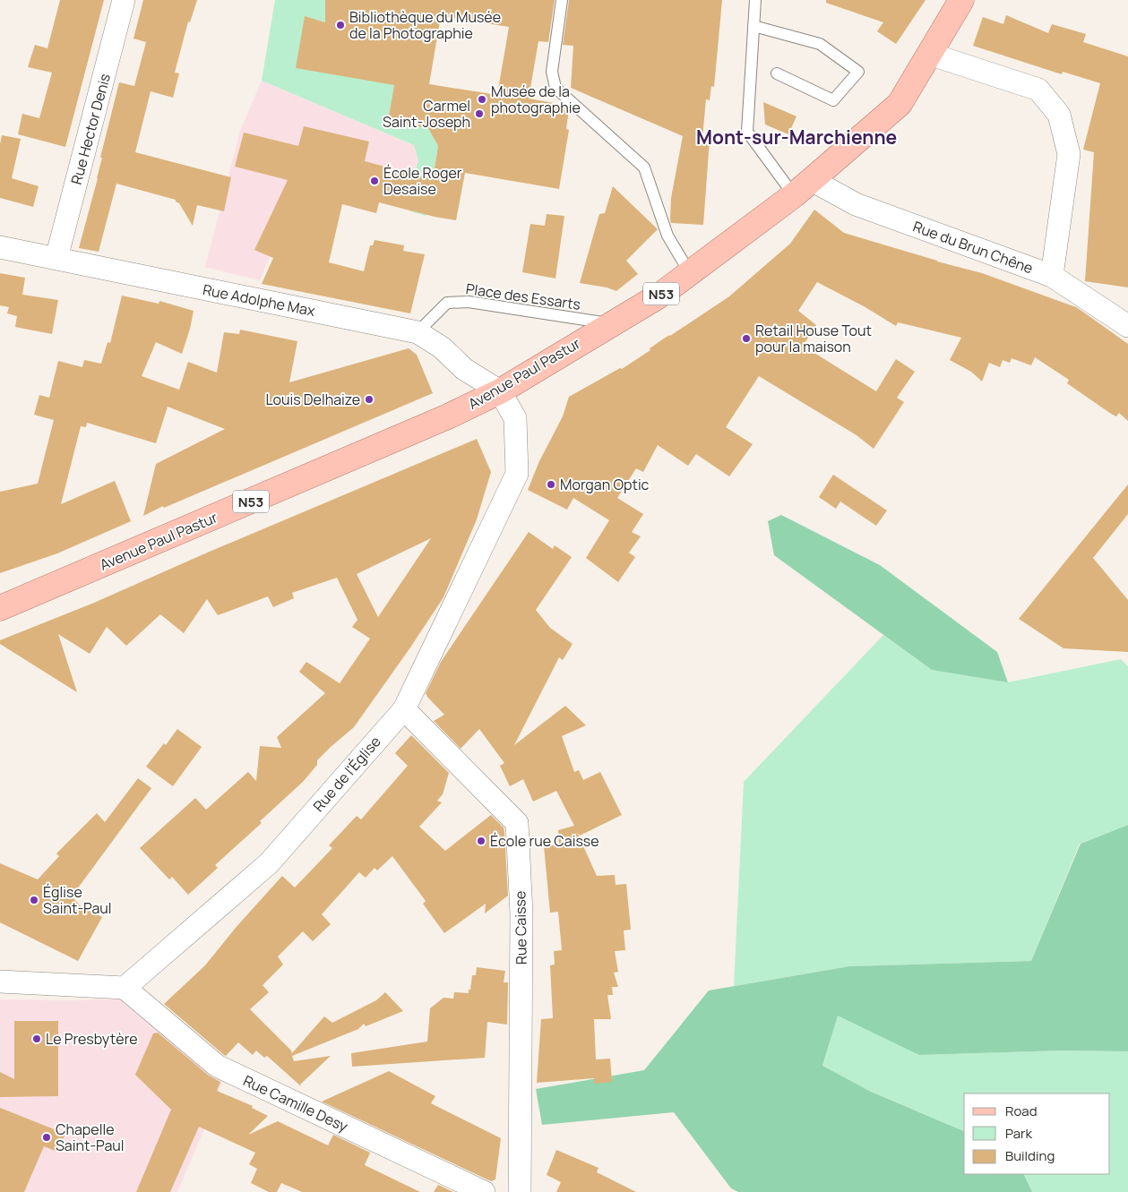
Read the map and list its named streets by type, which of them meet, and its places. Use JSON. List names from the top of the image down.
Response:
{
  "streets": {
    "main road": ["N53", "Avenue Paul Pastur"],
    "street": [
      "Rue Hector Denis",
      "Rue du Brun Chêne",
      "Rue Adolphe Max",
      "Rue de l'Église",
      "Rue Caisse",
      "Rue Camille Desy"
    ],
    "lane": ["Place des Essarts"]
  },
  "crossings": [
    ["Rue Hector Denis", "Rue Adolphe Max"],
    ["Rue du Brun Chêne", "Avenue Paul Pastur"],
    ["N53", "Avenue Paul Pastur"],
    ["Place des Essarts", "Rue Adolphe Max"],
    ["Place des Essarts", "Avenue Paul Pastur"],
    ["Rue Adolphe Max", "Avenue Paul Pastur"],
    ["Rue Adolphe Max", "Rue de l'Église"],
    ["Avenue Paul Pastur", "Rue de l'Église"],
    ["Rue de l'Église", "Rue Caisse"],
    ["Rue de l'Église", "Rue Camille Desy"]
  ],
  "districts": ["Mont-sur-Marchienne"],
  "places": [
    "Bibliothèque du Musée de la Photographie",
    "Musée de la photographie",
    "Carmel Saint-Joseph",
    "École Roger Desaise",
    "Retail House Tout pour la maison",
    "Louis Delhaize",
    "Morgan Optic",
    "École rue Caisse",
    "Église Saint-Paul",
    "Le Presbytère",
    "Chapelle Saint-Paul"
  ],
  "legend": ["Road", "Park", "Building"]
}
